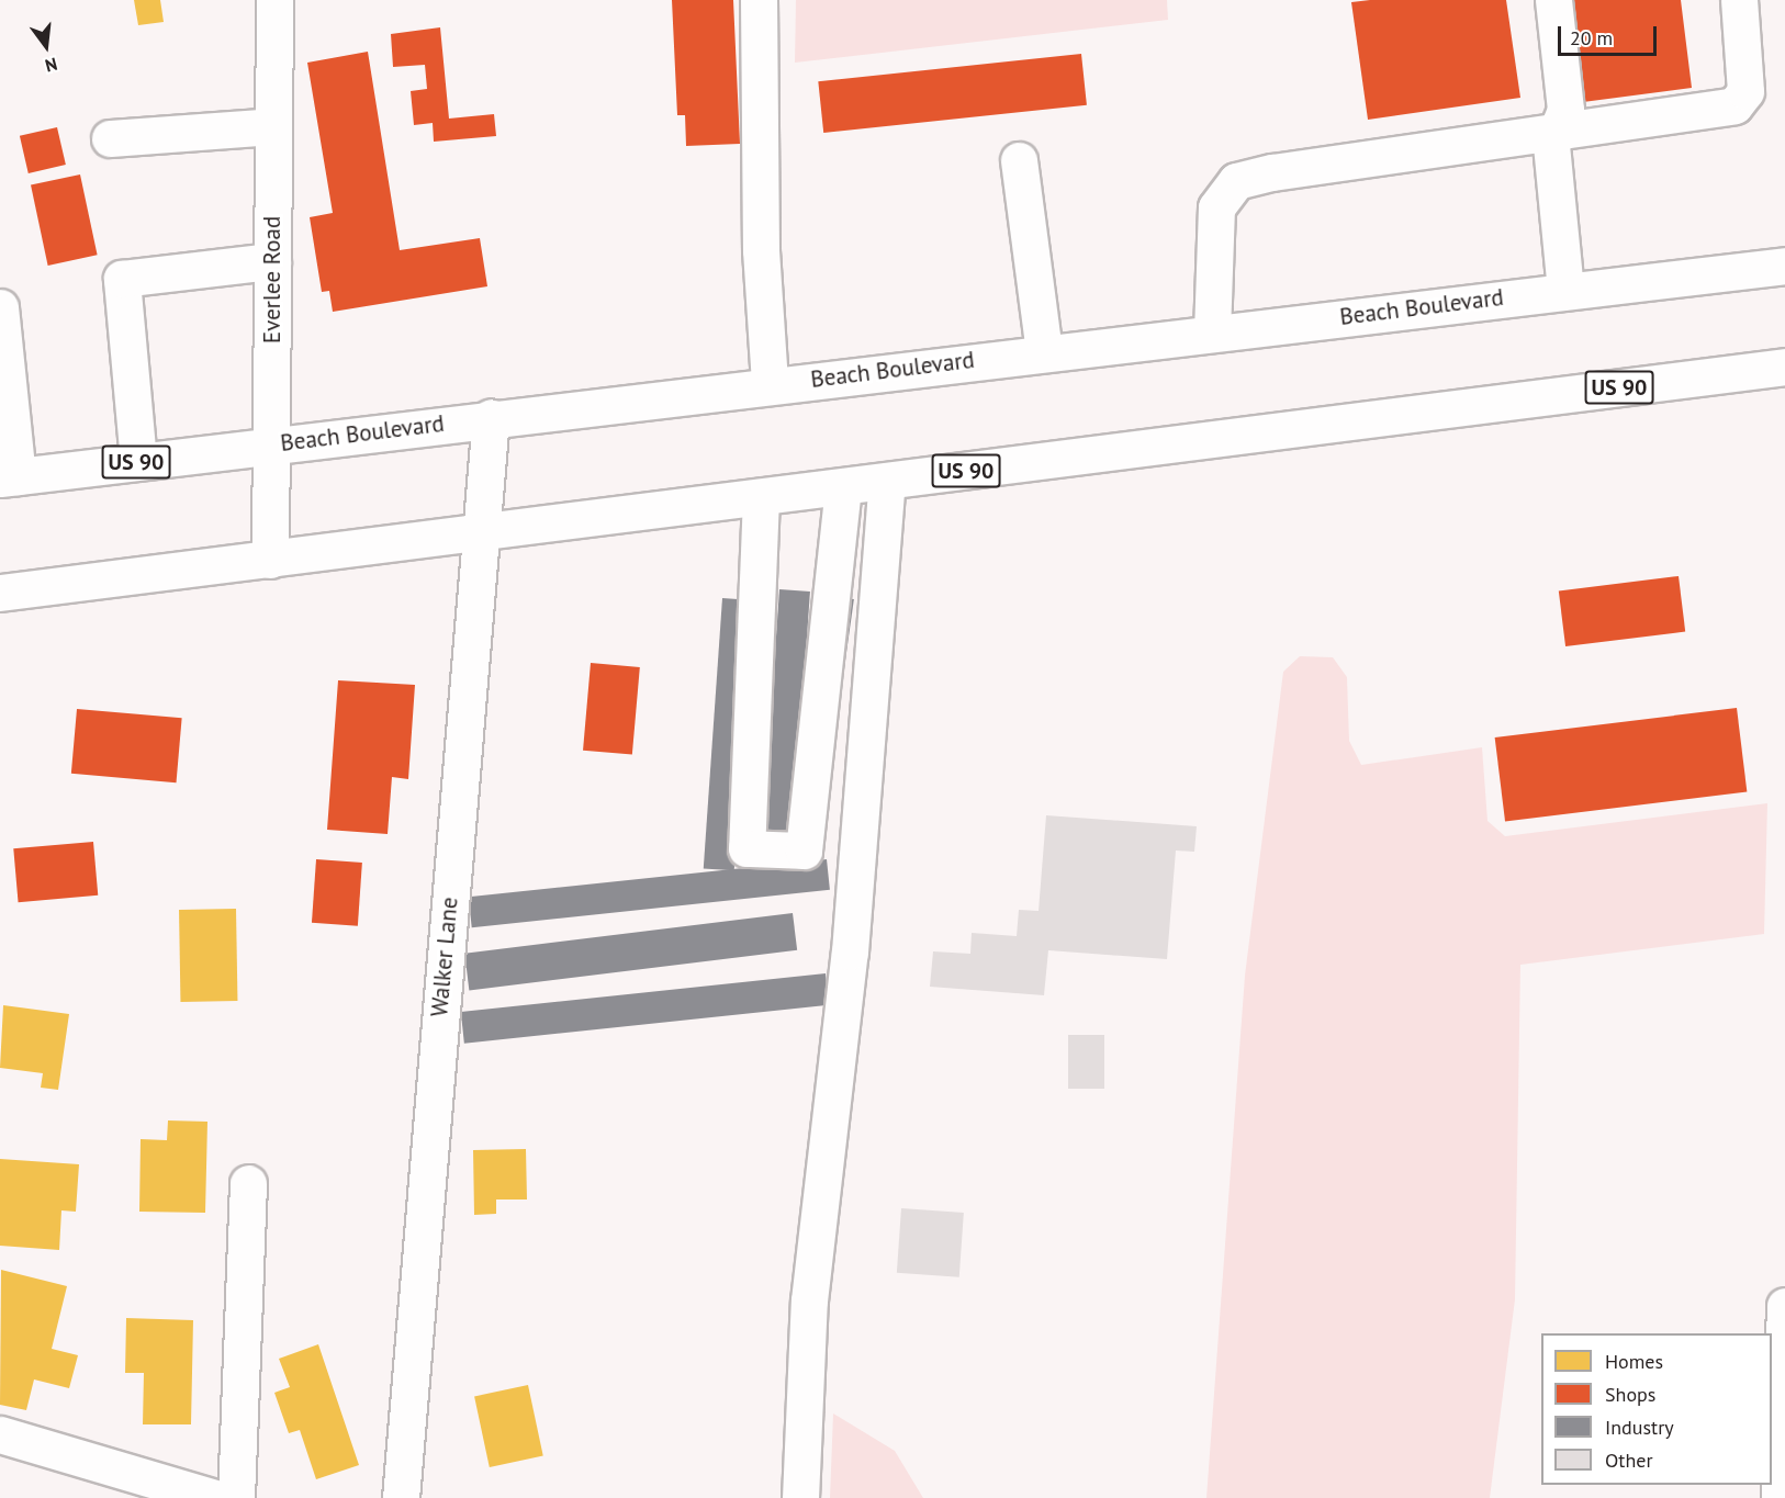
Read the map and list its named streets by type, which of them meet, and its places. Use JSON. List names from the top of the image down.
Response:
{
  "streets": {
    "main road": [
      "Everlee Road",
      "Beach Boulevard",
      "US 90",
      "Walker Lane"
    ]
  },
  "crossings": [
    ["Everlee Road", "Beach Boulevard"],
    ["Everlee Road", "US 90"],
    ["Beach Boulevard", "Walker Lane"],
    ["US 90", "Walker Lane"]
  ],
  "legend": [
    "Homes",
    "Shops",
    "Industry",
    "Other"
  ],
  "scale_bar": "20 m",
  "north": "bottom"
}
